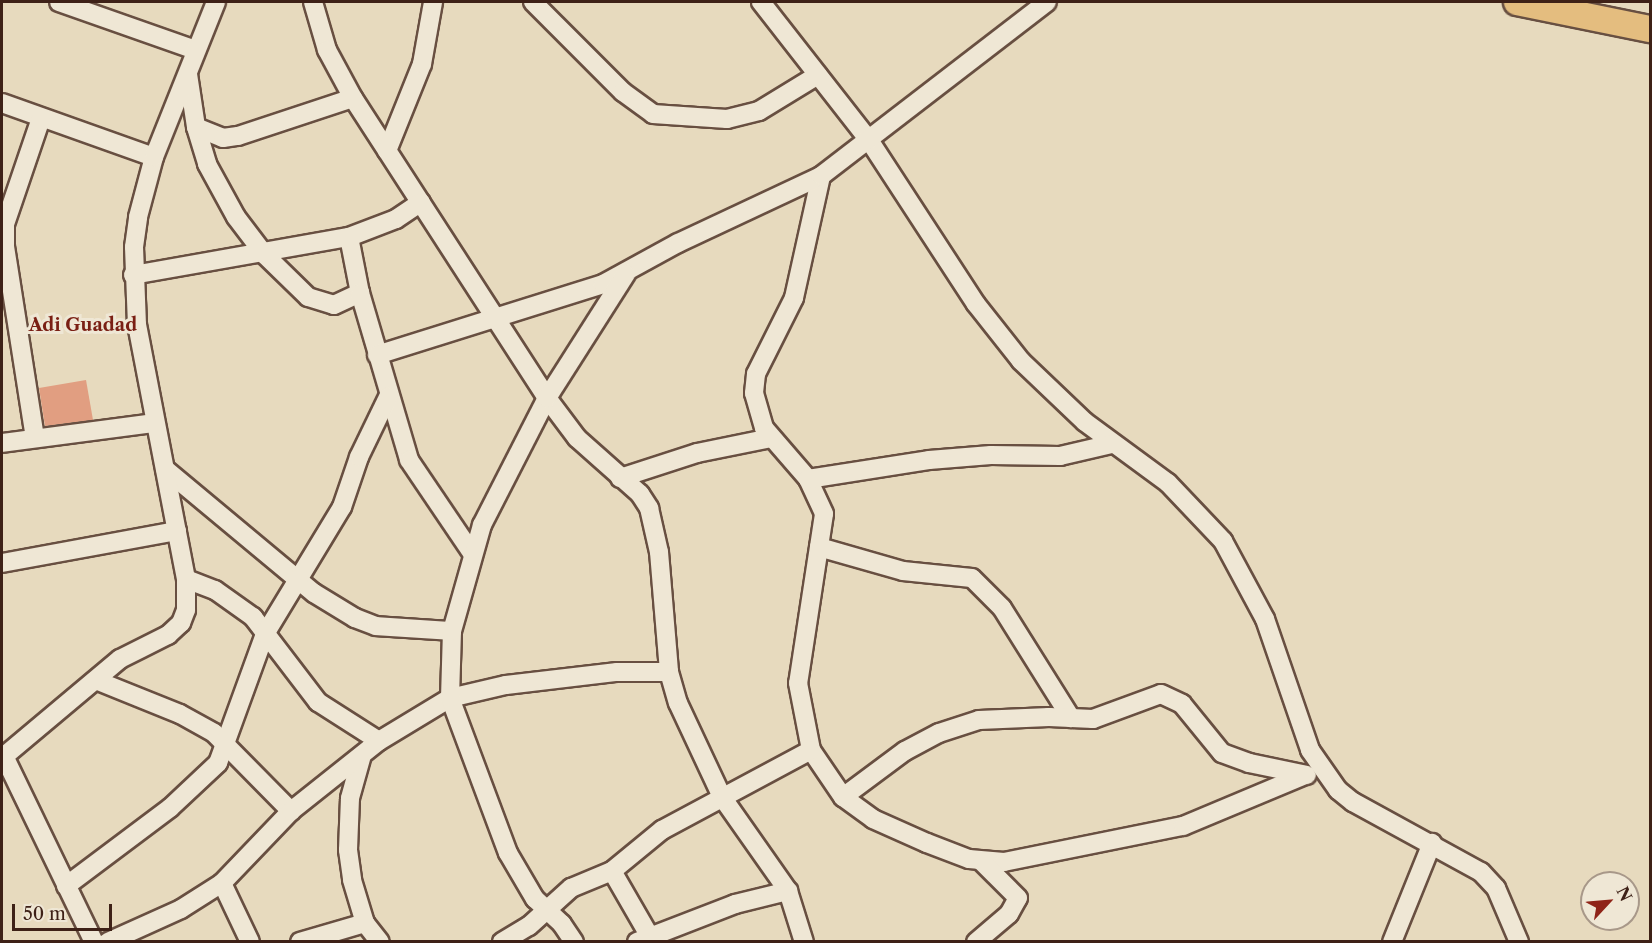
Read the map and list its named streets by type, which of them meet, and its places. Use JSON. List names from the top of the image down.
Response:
{
  "districts": ["Adi Guadad"],
  "scale_bar": "50 m",
  "north": "top right"
}
